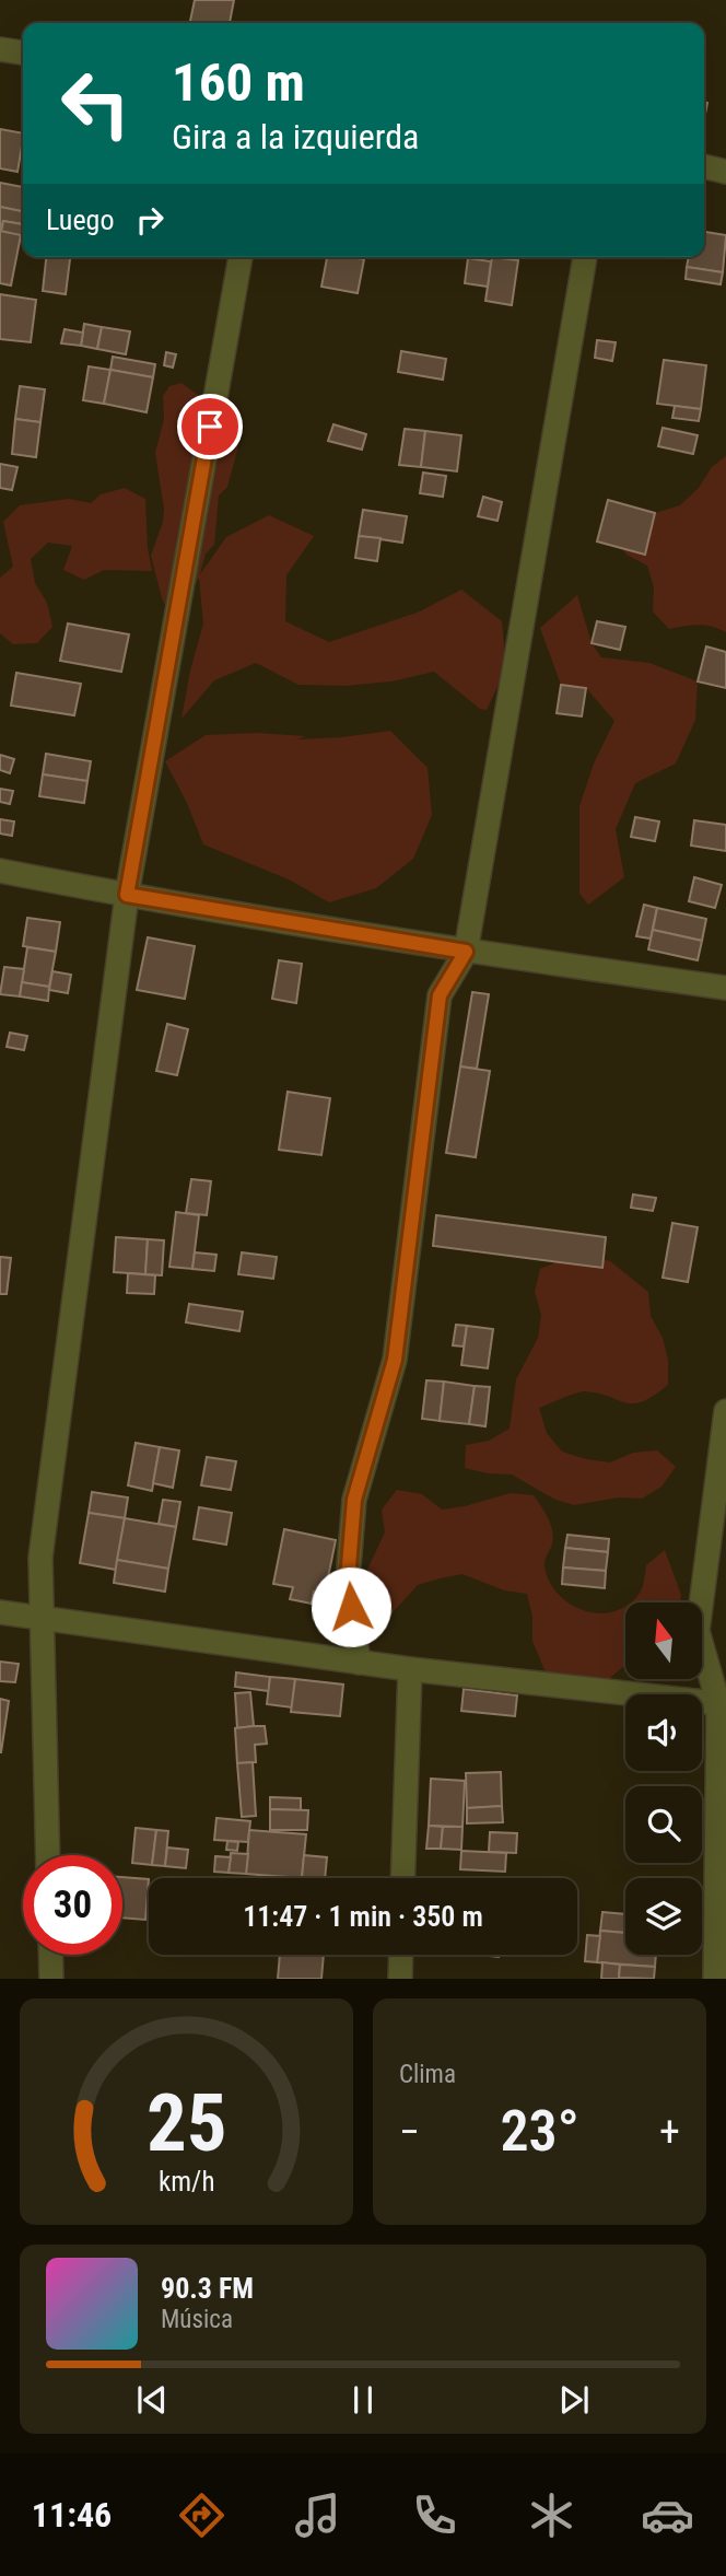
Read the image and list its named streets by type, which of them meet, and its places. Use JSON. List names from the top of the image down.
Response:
{
  "north": "top",
  "page": {
    "turn": ["160 m", "Gira a la izquierda"],
    "then": "Luego",
    "limit": "30",
    "trip": "11:47 · 1 min · 350 m",
    "tile": "Clima",
    "heat": ["−", "23°", "+"],
    "song": ["90.3 FM", "Música"],
    "tabs": "11:46",
    "gauge": ["25", "km/h"]
  }
}
